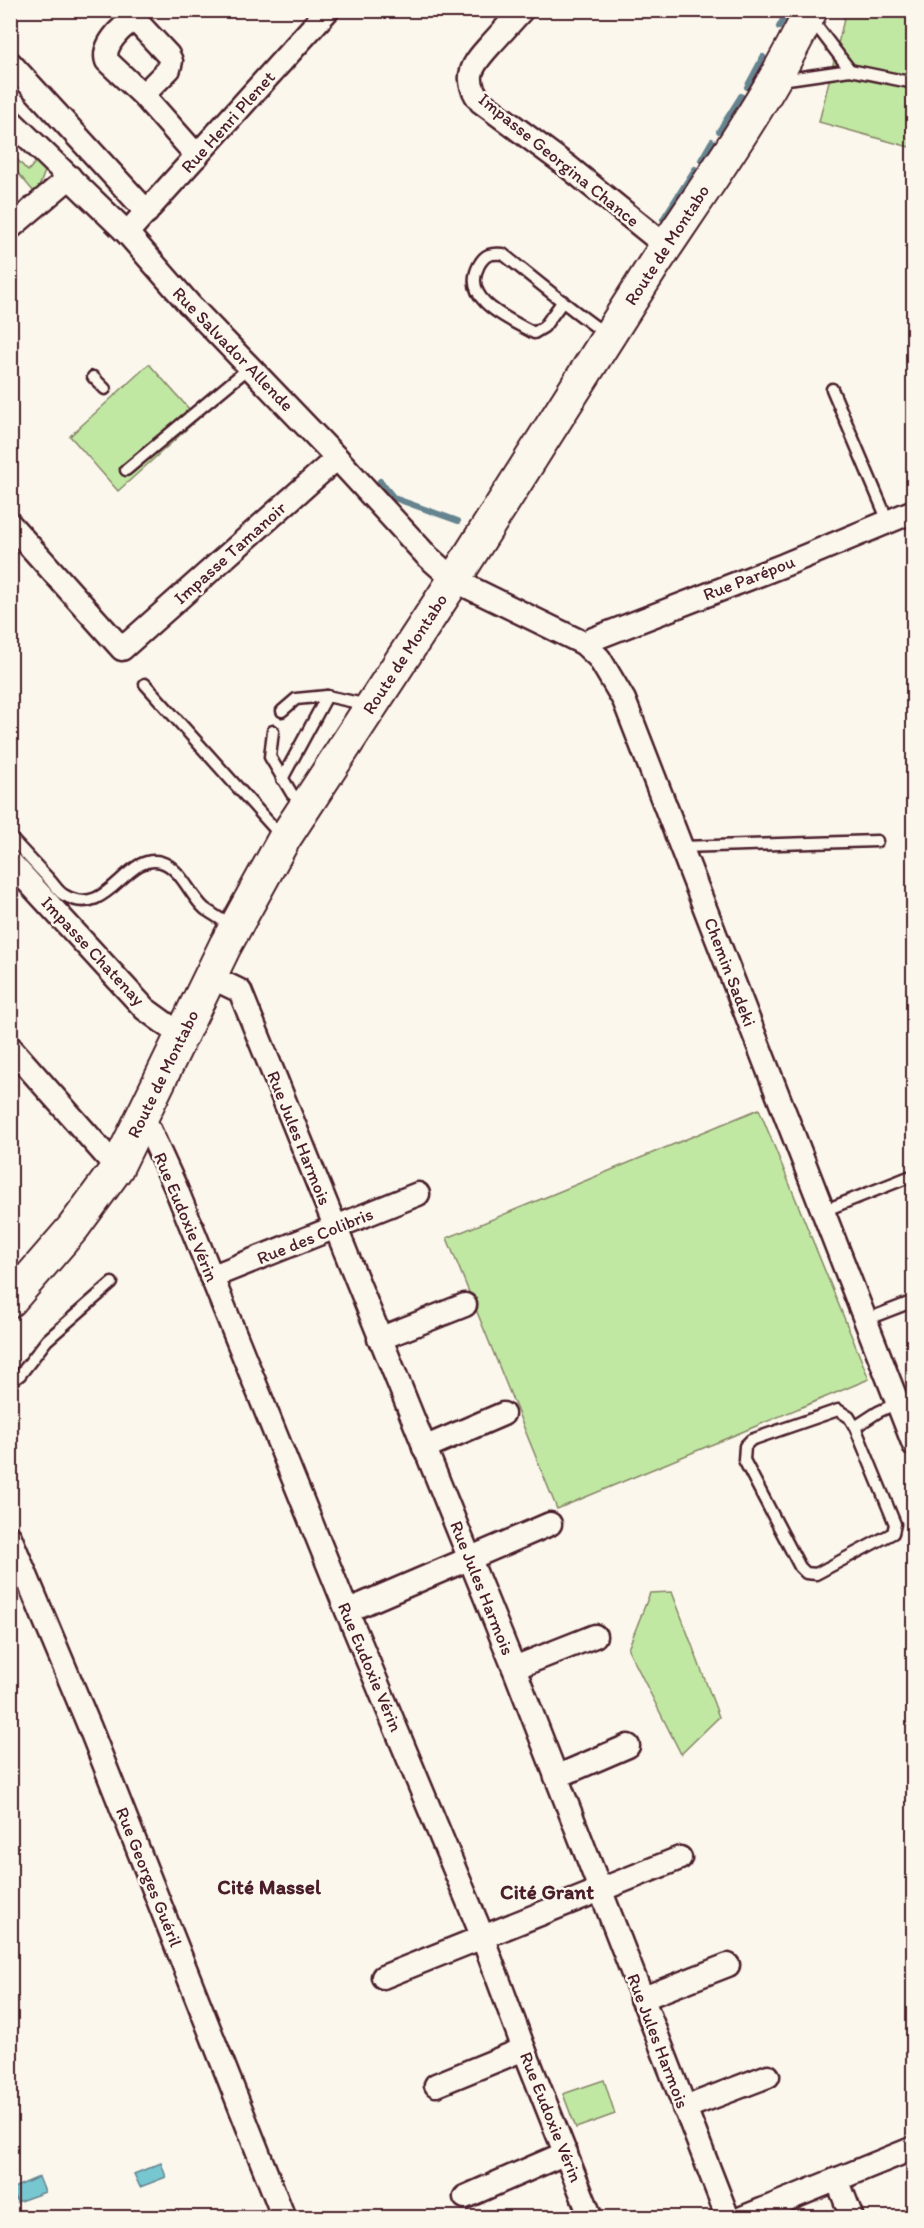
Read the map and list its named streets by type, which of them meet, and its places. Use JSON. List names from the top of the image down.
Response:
{
  "streets": {
    "main road": ["Route de Montabo"],
    "street": [
      "Rue Henri Plenet",
      "Impasse Georgina Chance",
      "Rue Salvador Allende",
      "Impasse Tamanoir",
      "Rue Parépou",
      "Impasse Chatenay",
      "Chemin Sadeki",
      "Rue Jules Harmois",
      "Rue Eudoxie Vérin",
      "Rue des Colibris",
      "Rue Georges Guéril"
    ]
  },
  "crossings": [
    ["Rue Henri Plenet", "Rue Salvador Allende"],
    ["Impasse Georgina Chance", "Route de Montabo"],
    ["Route de Montabo", "Rue Salvador Allende"],
    ["Route de Montabo", "Impasse Chatenay"],
    ["Route de Montabo", "Chemin Sadeki"],
    ["Route de Montabo", "Rue Jules Harmois"],
    ["Route de Montabo", "Rue Eudoxie Vérin"],
    ["Rue Salvador Allende", "Impasse Tamanoir"],
    ["Rue Salvador Allende", "Chemin Sadeki"],
    ["Rue Parépou", "Chemin Sadeki"],
    ["Rue Jules Harmois", "Rue des Colibris"],
    ["Rue Eudoxie Vérin", "Rue des Colibris"]
  ],
  "districts": ["Cité Massel", "Cité Grant"]
}
